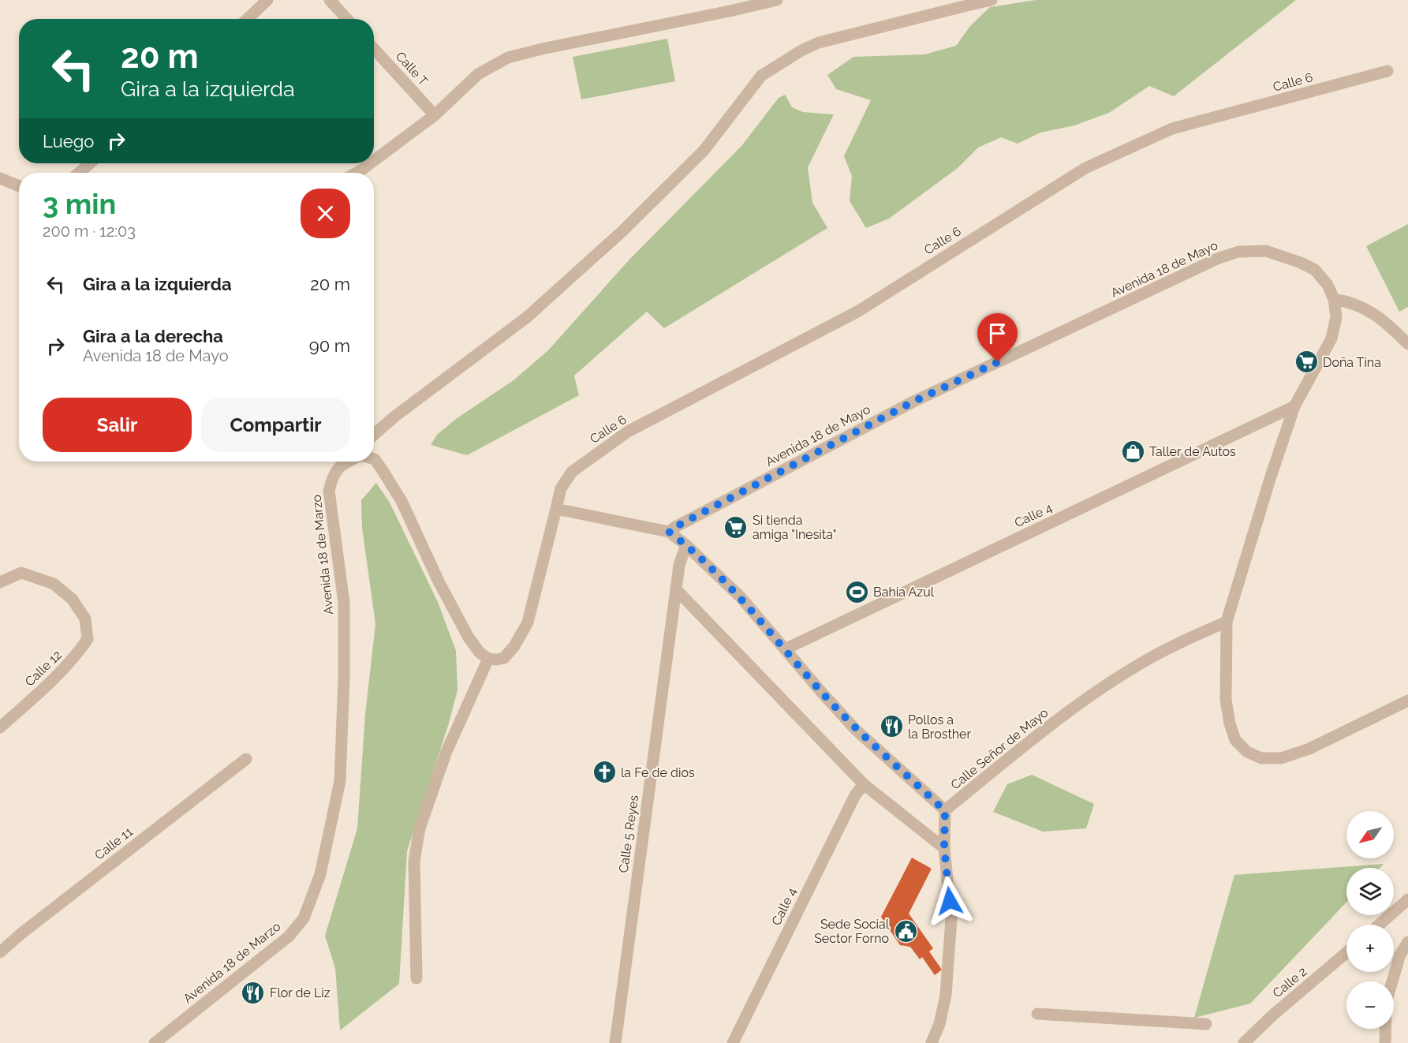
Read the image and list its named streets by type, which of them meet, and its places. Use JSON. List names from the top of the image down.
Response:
{
  "streets": {
    "street": [
      "Calle T",
      "Calle 6",
      "Avenida 18 de Mayo",
      "Calle 4",
      "Avenida 18 de Marzo",
      "Calle 12",
      "Calle Señor de Mayo",
      "Calle 5 Reyes",
      "Calle 11",
      "Calle 2"
    ]
  },
  "crossings": [
    ["Avenida 18 de Mayo", "Calle 4"],
    ["Avenida 18 de Mayo", "Calle Señor de Mayo"]
  ],
  "places": {
    "supermarket": ["Doña Tina", "Si tienda amiga \"Inesita\""],
    "shop": ["Taller de Autos"],
    "sports": ["Bahia Azul"],
    "restaurant": ["Pollos a la Brosther", "Flor de Liz"],
    "church": ["la Fe de dios"],
    "public building": ["Sede Social Sector Forno"]
  },
  "north": "bottom left",
  "page": {
    "turn": ["20 m", "Gira a la izquierda"],
    "then": "Luego",
    "heading": ["3 min", "200 m · 12:03"],
    "list": [
      {
        "name": "Gira a la izquierda",
        "value": "20 m"
      },
      {
        "name": "Gira a la derecha",
        "note": "Avenida 18 de Mayo",
        "value": "90 m"
      }
    ],
    "buttons": ["Salir", "Compartir"],
    "map_buttons": ["+", "−"]
  }
}
